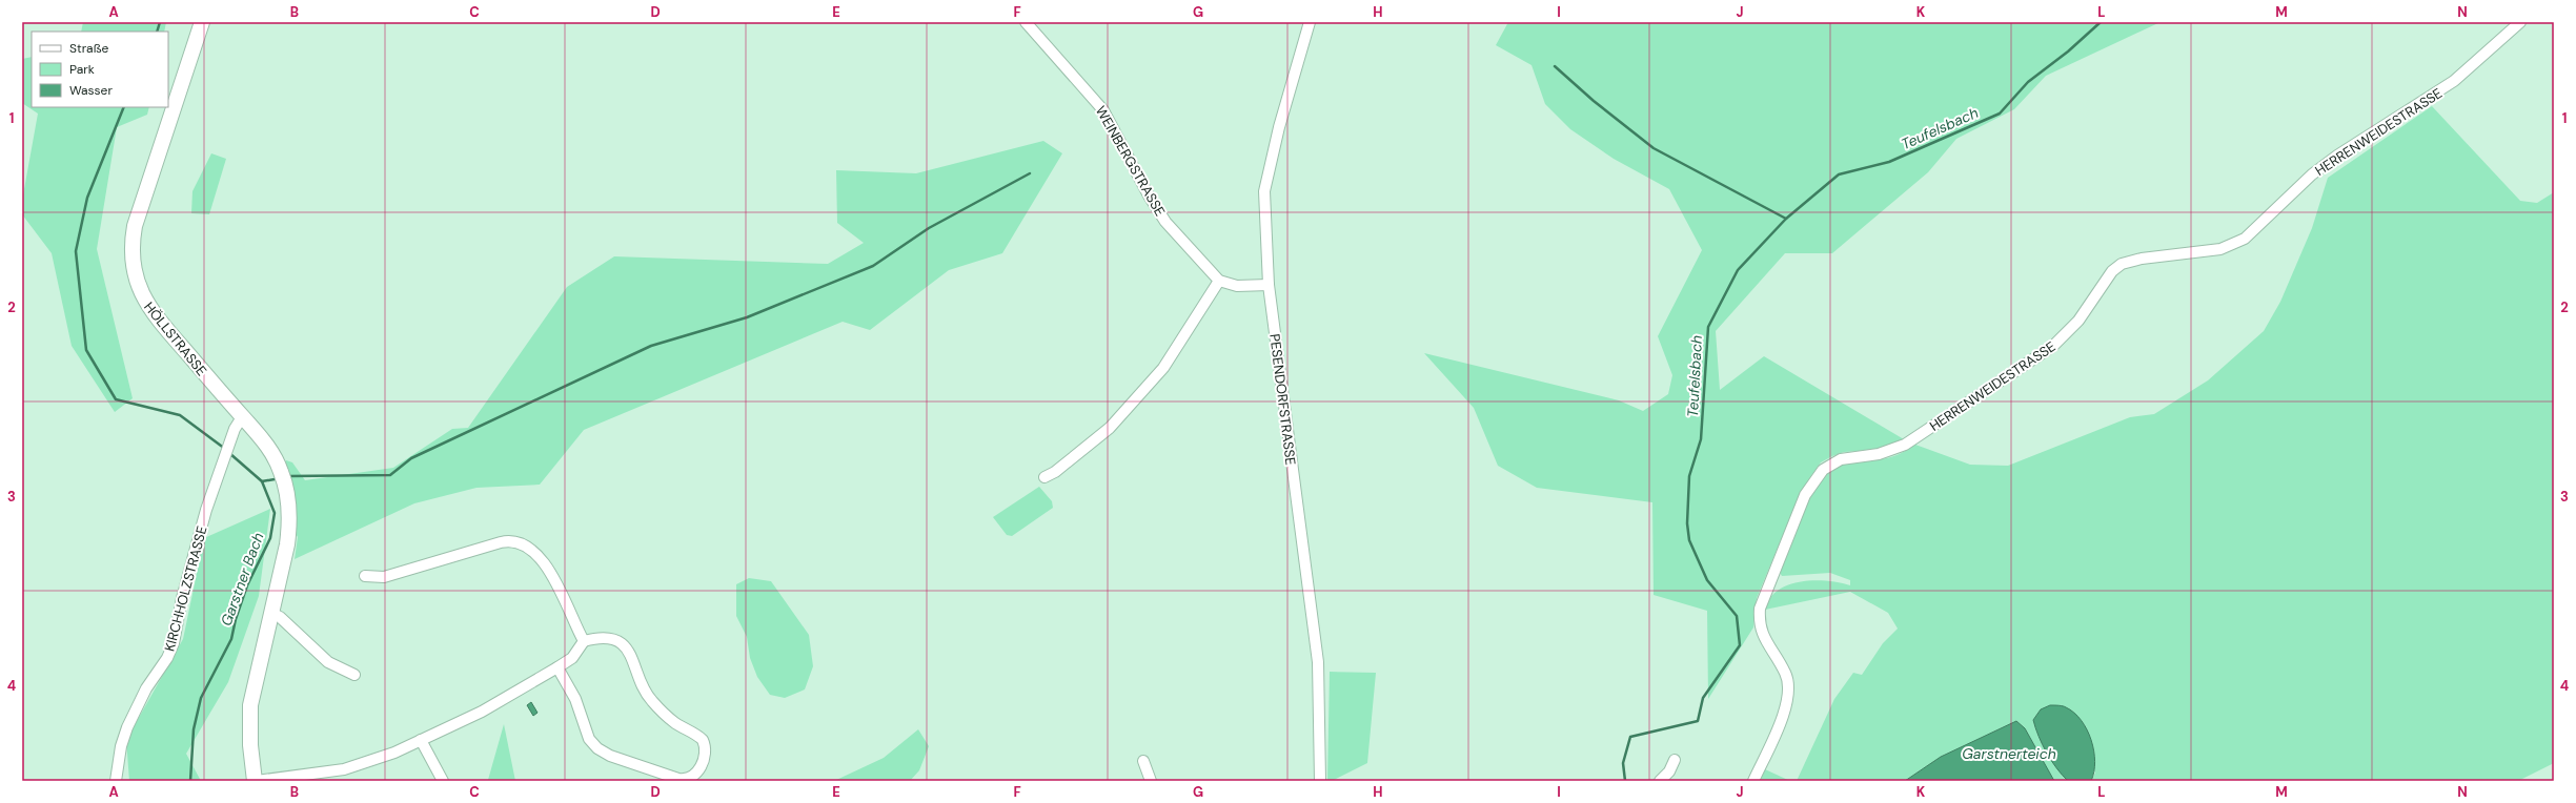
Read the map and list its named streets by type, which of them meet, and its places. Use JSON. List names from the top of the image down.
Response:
{
  "streets": {
    "street": [
      "HERRENWEIDESTRASSE",
      "WEINBERGSTRASSE",
      "HÖLLSTRASSE",
      "PESENDORFSTRASSE",
      "KIRCHHOLZSTRASSE"
    ]
  },
  "crossings": [
    ["HÖLLSTRASSE", "KIRCHHOLZSTRASSE"]
  ],
  "water": ["Teufelsbach", "Garstner Bach", "Garstnerteich"],
  "legend": ["Straße", "Park", "Wasser"],
  "grid": {
    "columns": [
      "A",
      "B",
      "C",
      "D",
      "E",
      "F",
      "G",
      "H",
      "I",
      "J",
      "K",
      "L",
      "M",
      "N"
    ],
    "rows": [
      "1",
      "2",
      "3",
      "4"
    ]
  }
}
